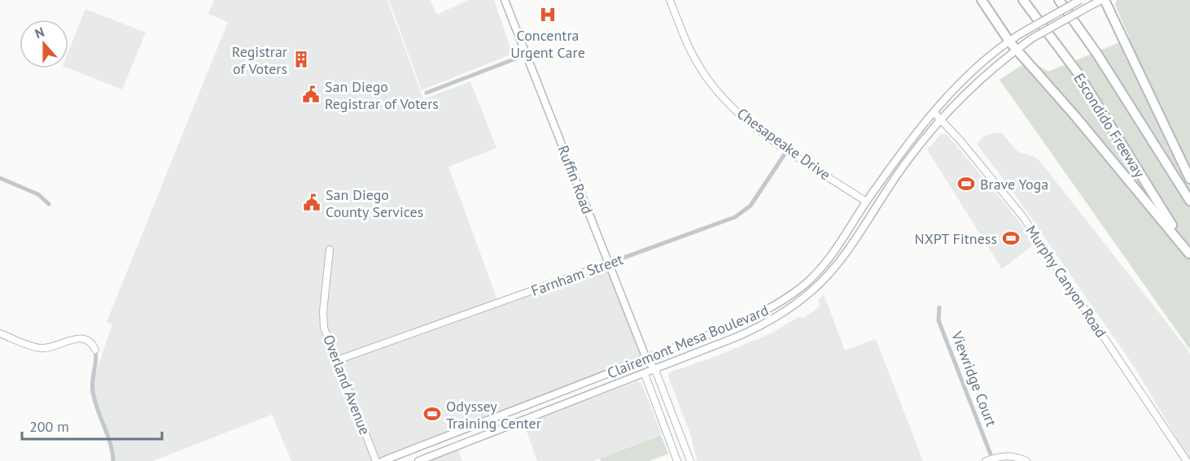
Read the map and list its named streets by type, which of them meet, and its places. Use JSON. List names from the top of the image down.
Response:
{
  "streets": {
    "highway": ["Escondido Freeway"],
    "main road": ["Ruffin Road", "Clairemont Mesa Boulevard"],
    "street": [
      "Chesapeake Drive",
      "Farnham Street",
      "Murphy Canyon Road",
      "Viewridge Court",
      "Overland Avenue"
    ]
  },
  "crossings": [
    ["Chesapeake Drive", "Farnham Street"],
    ["Chesapeake Drive", "Clairemont Mesa Boulevard"],
    ["Ruffin Road", "Farnham Street"],
    ["Ruffin Road", "Clairemont Mesa Boulevard"],
    ["Farnham Street", "Overland Avenue"],
    ["Murphy Canyon Road", "Clairemont Mesa Boulevard"]
  ],
  "places": {
    "hospital": ["Concentra Urgent Care"],
    "building": ["Registrar of Voters"],
    "public building": ["San Diego Registrar of Voters", "San Diego County Services"],
    "sports": ["Brave Yoga", "NXPT Fitness", "Odyssey Training Center"]
  },
  "scale_bar": "200 m",
  "north": "top"
}
